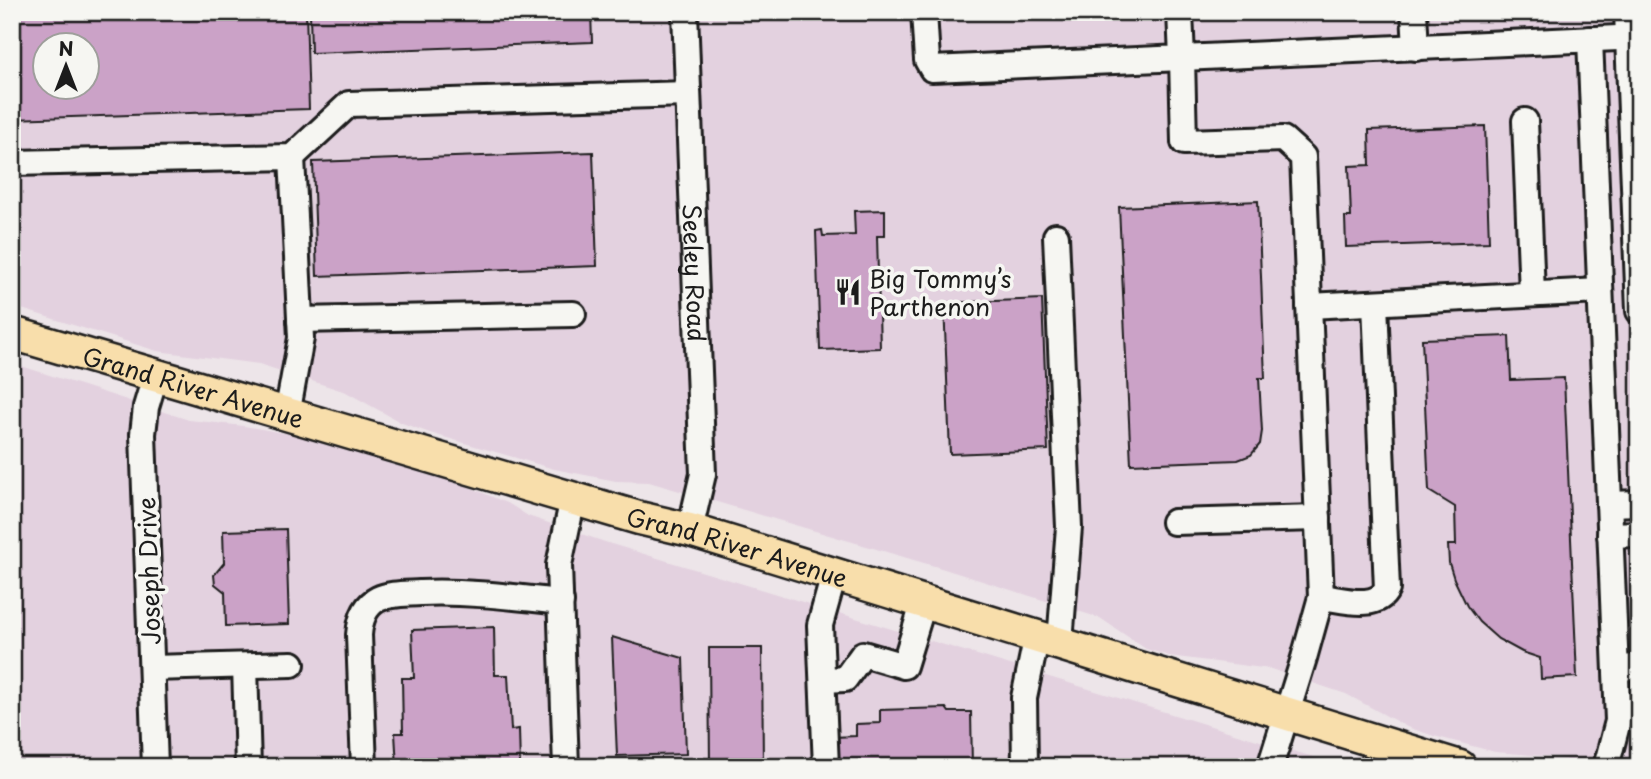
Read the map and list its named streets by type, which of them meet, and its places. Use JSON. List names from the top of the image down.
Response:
{
  "streets": {
    "main road": ["Grand River Avenue"],
    "street": ["Seeley Road", "Joseph Drive"]
  },
  "crossings": [
    ["Seeley Road", "Grand River Avenue"],
    ["Grand River Avenue", "Joseph Drive"]
  ],
  "places": {
    "restaurant": ["Big Tommy’s Parthenon"]
  },
  "north": "top"
}
